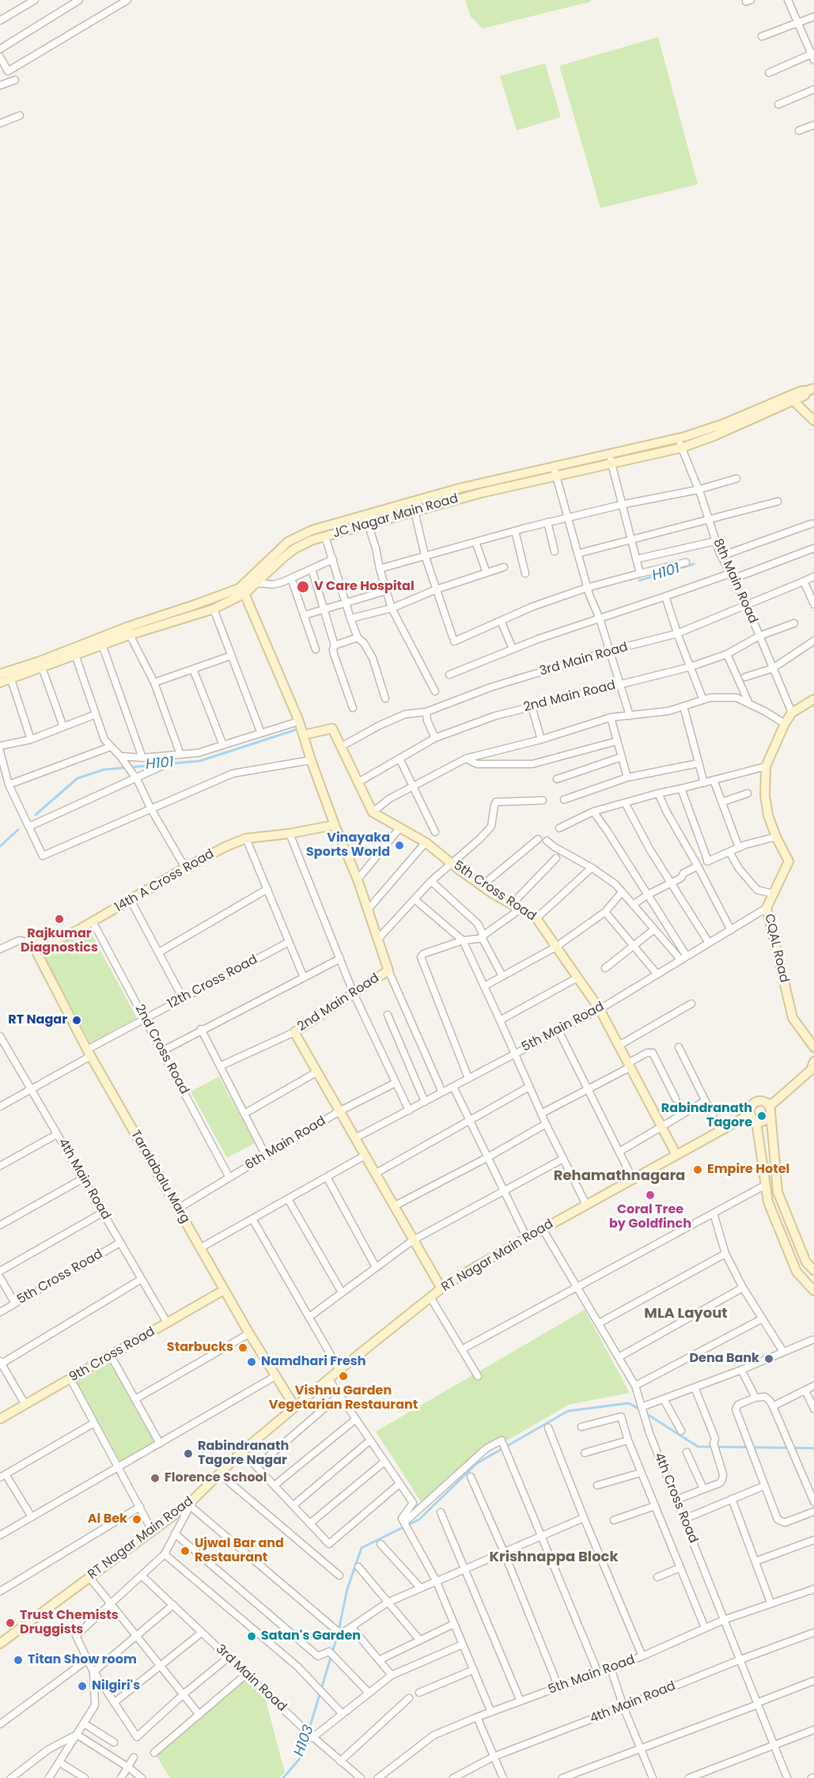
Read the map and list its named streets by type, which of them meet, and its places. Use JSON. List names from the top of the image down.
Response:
{
  "streets": {
    "street": [
      "JC Nagar Main Road",
      "8th Main Road",
      "3rd Main Road",
      "2nd Main Road",
      "14th A Cross Road",
      "5th Cross Road",
      "CQAL Road",
      "12th Cross Road",
      "5th Main Road",
      "2nd Cross Road",
      "6th Main Road",
      "Taralabalu Marg",
      "4th Main Road",
      "RT Nagar Main Road",
      "9th Cross Road",
      "4th Cross Road"
    ]
  },
  "crossings": [
    ["JC Nagar Main Road", "8th Main Road"],
    ["JC Nagar Main Road", "2nd Main Road"],
    ["8th Main Road", "3rd Main Road"],
    ["8th Main Road", "2nd Main Road"],
    ["8th Main Road", "CQAL Road"],
    ["2nd Main Road", "14th A Cross Road"],
    ["2nd Main Road", "5th Main Road"],
    ["2nd Main Road", "6th Main Road"],
    ["2nd Main Road", "RT Nagar Main Road"],
    ["14th A Cross Road", "2nd Cross Road"],
    ["14th A Cross Road", "Taralabalu Marg"],
    ["5th Cross Road", "5th Main Road"],
    ["5th Cross Road", "4th Main Road"],
    ["5th Cross Road", "RT Nagar Main Road"],
    ["CQAL Road", "5th Main Road"],
    ["12th Cross Road", "2nd Cross Road"],
    ["12th Cross Road", "Taralabalu Marg"],
    ["5th Main Road", "4th Cross Road"],
    ["2nd Cross Road", "6th Main Road"],
    ["6th Main Road", "Taralabalu Marg"],
    ["Taralabalu Marg", "RT Nagar Main Road"],
    ["Taralabalu Marg", "9th Cross Road"],
    ["4th Main Road", "9th Cross Road"],
    ["4th Main Road", "4th Cross Road"],
    ["RT Nagar Main Road", "4th Cross Road"]
  ],
  "districts": ["Rehamathnagara", "MLA Layout", "Krishnappa Block"],
  "water": ["H101", "H103"],
  "places": [
    "V Care Hospital",
    "Vinayaka Sports World",
    "Rajkumar Diagnostics",
    "RT Nagar",
    "Rabindranath Tagore",
    "Empire Hotel",
    "Coral Tree by Goldfinch",
    "Starbucks",
    "Dena Bank",
    "Namdhari Fresh",
    "Vishnu Garden Vegetarian Restaurant",
    "Rabindranath Tagore Nagar",
    "Florence School",
    "Al Bek",
    "Ujwal Bar and Restaurant",
    "Trust Chemists Druggists",
    "Satan's Garden",
    "Titan Show room",
    "Nilgiri's"
  ]
}
